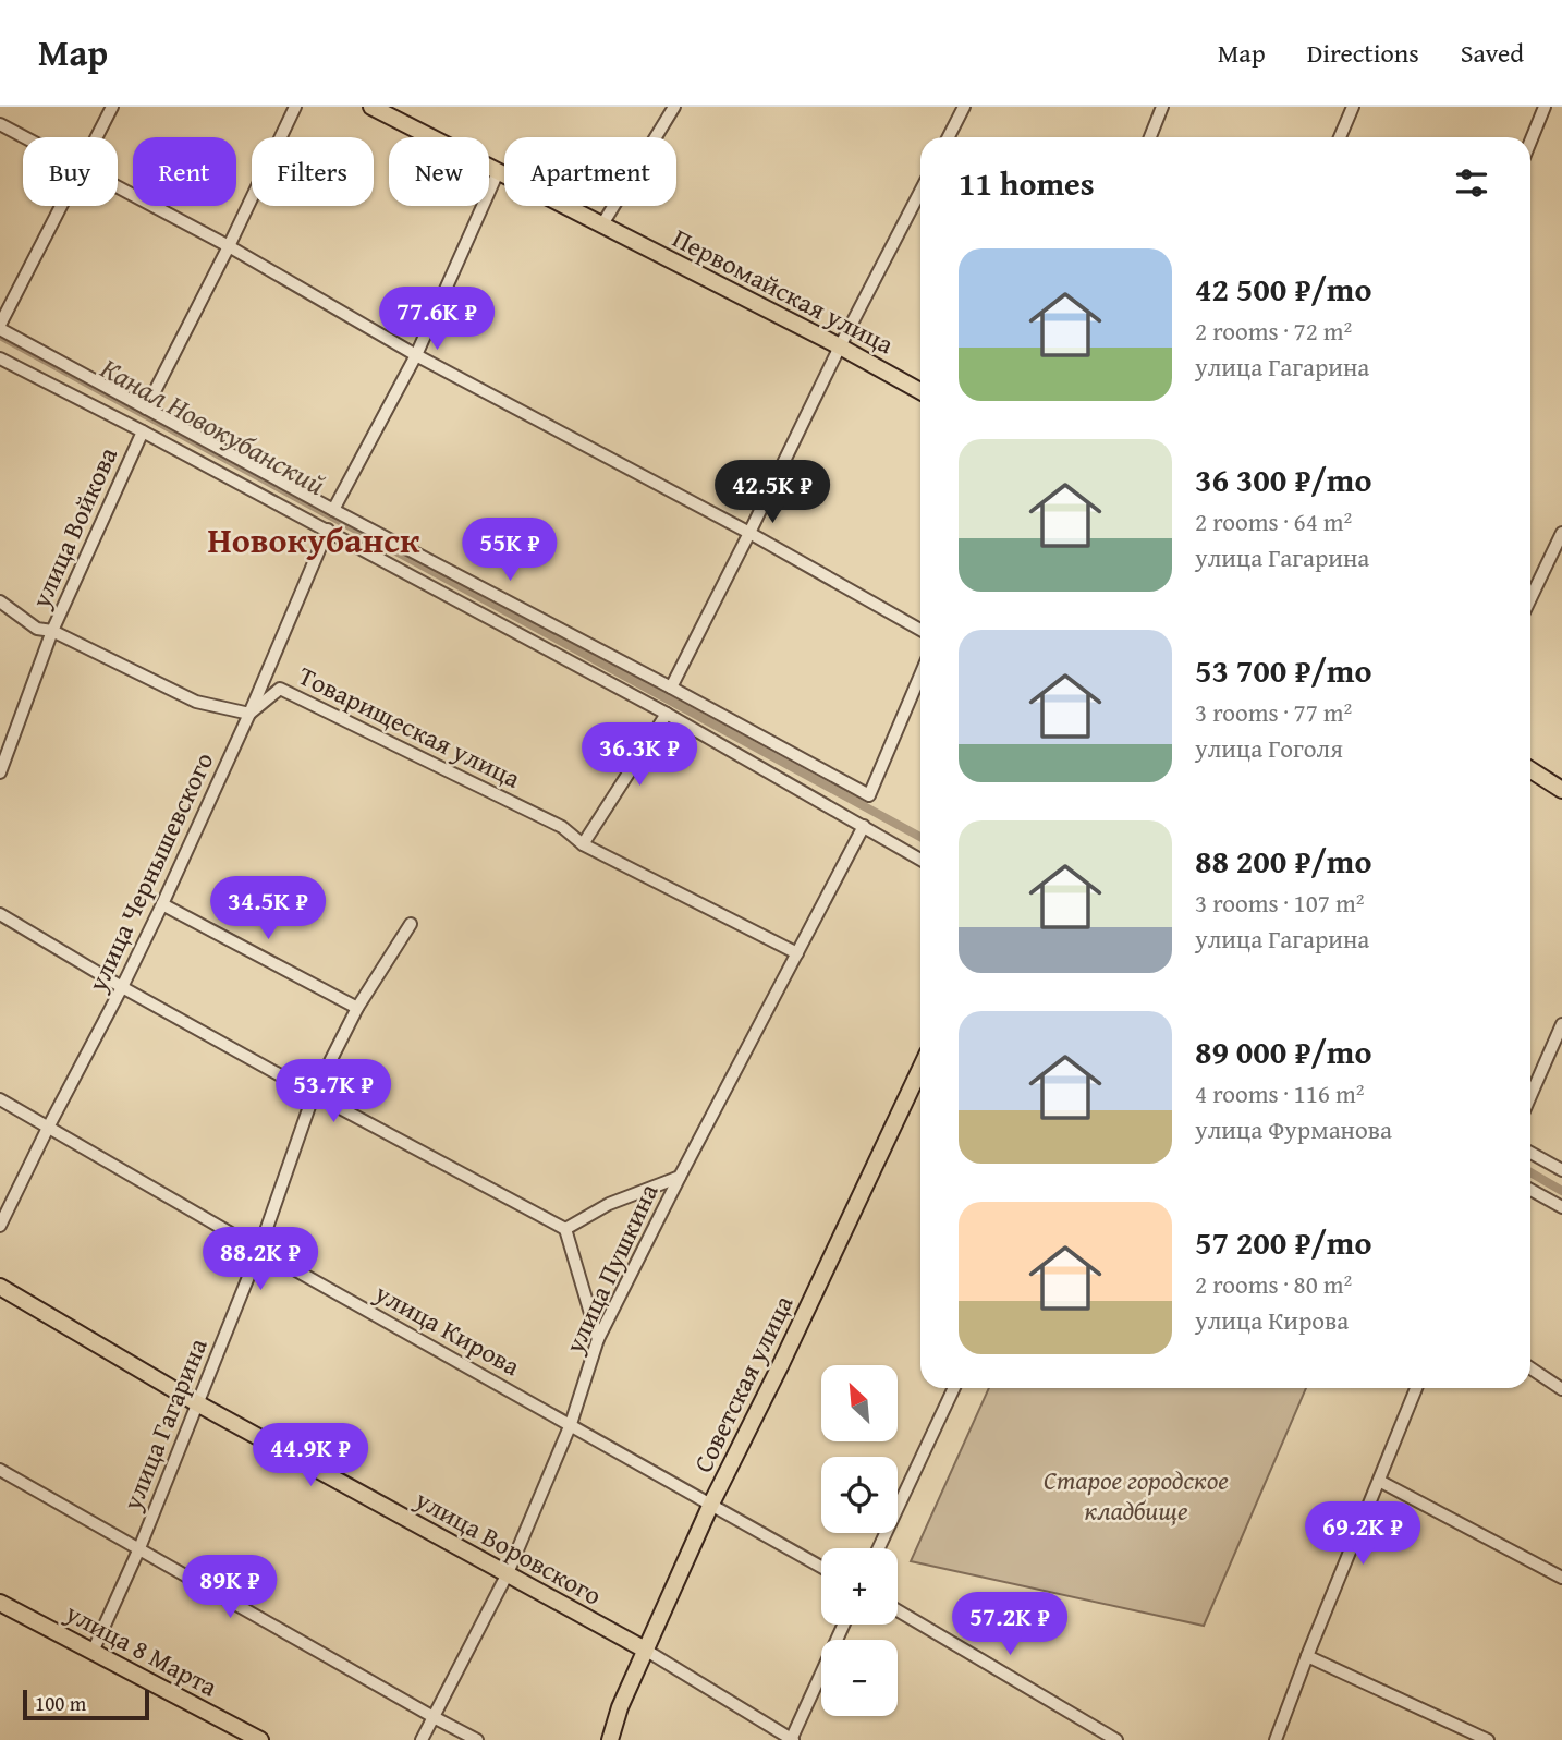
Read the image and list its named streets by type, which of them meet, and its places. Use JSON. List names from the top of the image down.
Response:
{
  "streets": {
    "main road": [
      "Первомайская улица",
      "Советская улица",
      "улица Воровского",
      "улица 8 Марта"
    ],
    "street": [
      "улица Войкова",
      "Товарищеская улица",
      "улица Чернышевского",
      "улица Пушкина",
      "улица Кирова",
      "улица Гагарина"
    ]
  },
  "crossings": [
    ["Товарищеская улица", "улица Чернышевского"],
    ["Товарищеская улица", "улица Пушкина"],
    ["улица Чернышевского", "улица Кирова"],
    ["улица Пушкина", "улица Кирова"],
    ["улица Пушкина", "улица Воровского"],
    ["улица Кирова", "Советская улица"],
    ["улица Кирова", "улица Гагарина"],
    ["Советская улица", "улица Воровского"],
    ["улица Гагарина", "улица Воровского"],
    ["улица Гагарина", "улица 8 Марта"]
  ],
  "districts": ["Новокубанск"],
  "water": ["Канал Новокубанский"],
  "parks": ["Старое городское кладбище"],
  "scale_bar": "100 m",
  "north": "top left",
  "page": {
    "header": "Map",
    "nav": ["Map", "Directions", "Saved"],
    "chip": [
      "Buy",
      "Rent",
      "Filters",
      "New",
      "Apartment"
    ],
    "heading": "11 homes",
    "list": [
      {
        "name": "42 500 ₽/mo",
        "note": "2 rooms · 72 m² · улица Гагарина"
      },
      {
        "name": "36 300 ₽/mo",
        "note": "2 rooms · 64 m² · улица Гагарина"
      },
      {
        "name": "53 700 ₽/mo",
        "note": "3 rooms · 77 m² · улица Гоголя"
      },
      {
        "name": "88 200 ₽/mo",
        "note": "3 rooms · 107 m² · улица Гагарина"
      },
      {
        "name": "89 000 ₽/mo",
        "note": "4 rooms · 116 m² · улица Фурманова"
      },
      {
        "name": "57 200 ₽/mo",
        "note": "2 rooms · 80 m² · улица Кирова"
      }
    ],
    "price": [
      "77.6K ₽",
      "42.5K ₽",
      "55K ₽",
      "36.3K ₽",
      "34.5K ₽",
      "53.7K ₽",
      "88.2K ₽",
      "44.9K ₽",
      "69.2K ₽",
      "89K ₽",
      "57.2K ₽"
    ],
    "map_buttons": ["+", "−"],
    "scale": "100 m"
  }
}
